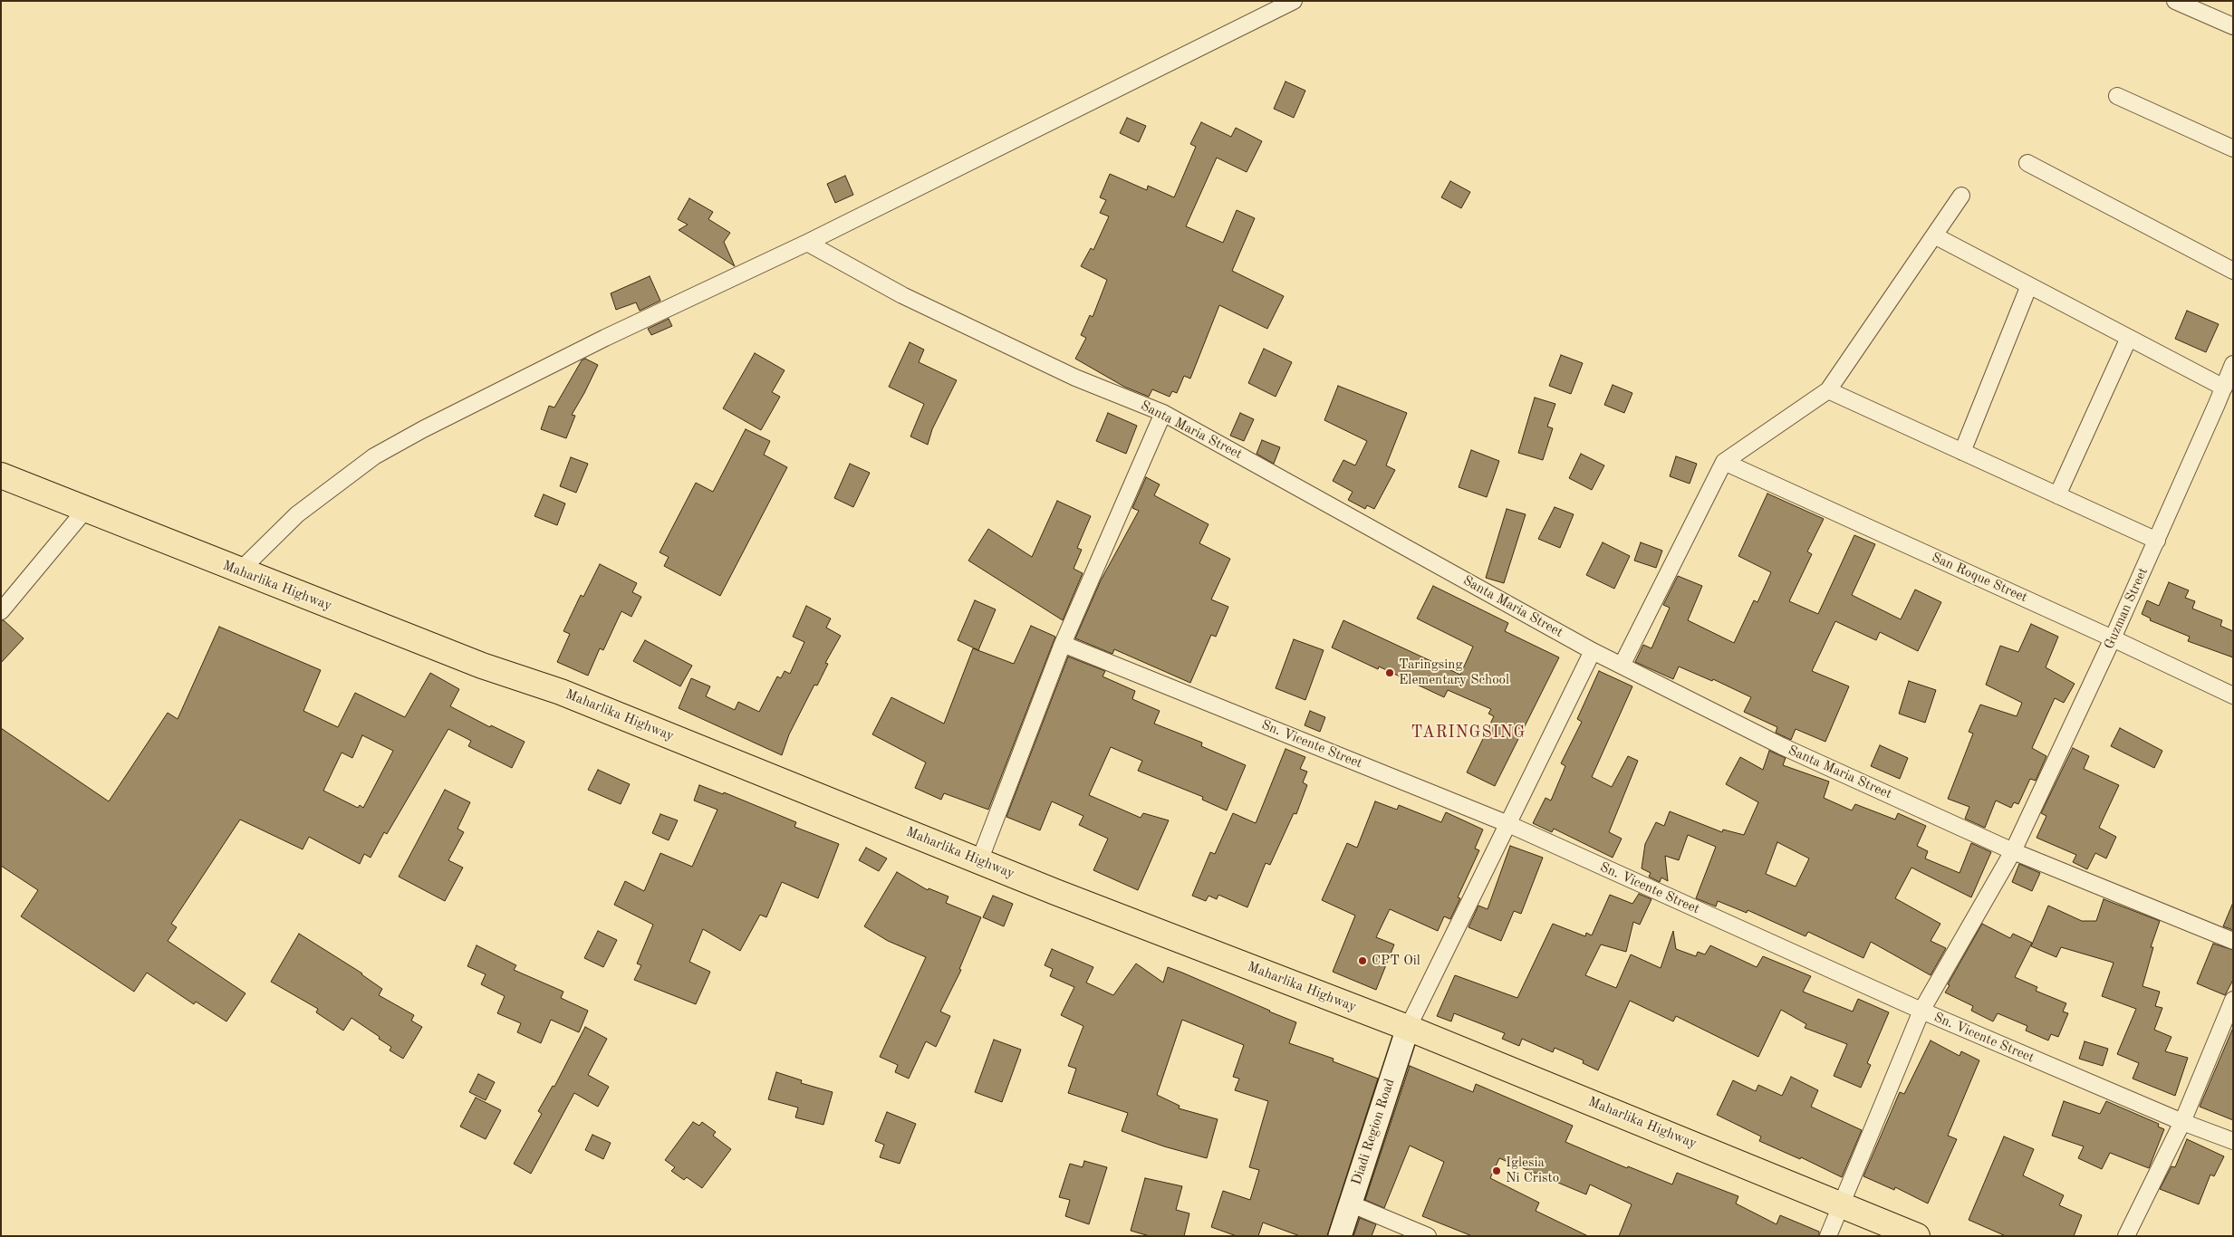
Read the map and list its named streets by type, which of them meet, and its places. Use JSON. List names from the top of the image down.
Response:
{
  "streets": {
    "highway": ["Maharlika Highway"],
    "main road": ["Diadi Region Road"],
    "street": [
      "Santa Maria Street",
      "San Roque Street",
      "Guzman Street",
      "Sn. Vicente Street"
    ]
  },
  "crossings": [
    ["Santa Maria Street", "Guzman Street"],
    ["San Roque Street", "Guzman Street"],
    ["Maharlika Highway", "Guzman Street"],
    ["Maharlika Highway", "Diadi Region Road"],
    ["Guzman Street", "Sn. Vicente Street"]
  ],
  "districts": ["TARINGSING"],
  "places": ["Taringsing Elementary School", "CPT Oil", "Iglesia Ni Cristo"]
}
